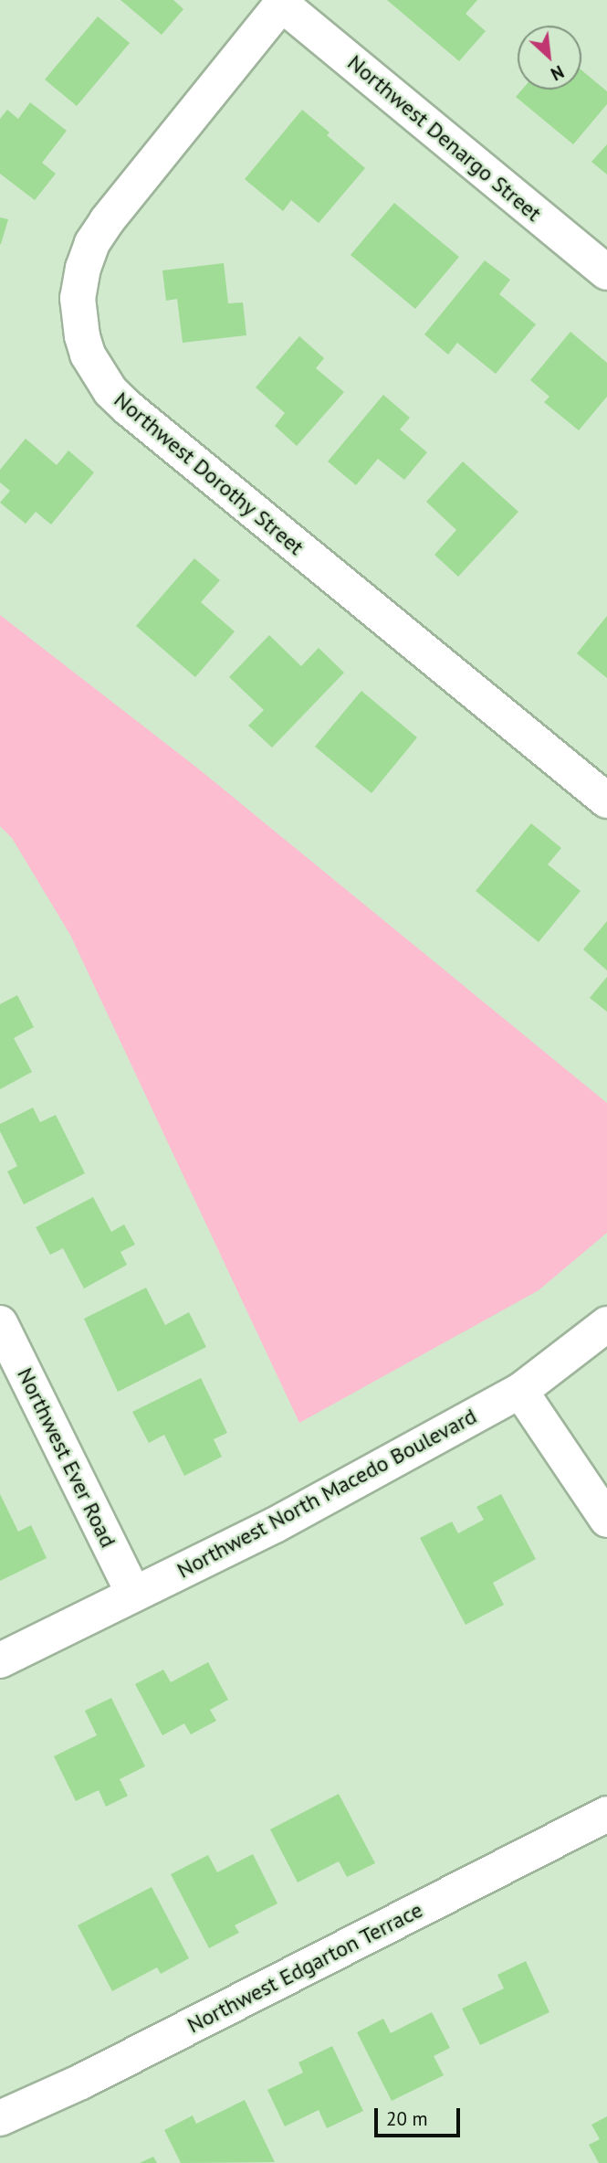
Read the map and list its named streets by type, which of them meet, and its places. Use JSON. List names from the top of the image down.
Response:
{
  "streets": {
    "street": [
      "Northwest Denargo Street",
      "Northwest Dorothy Street",
      "Northwest Ever Road",
      "Northwest North Macedo Boulevard",
      "Northwest Edgarton Terrace"
    ]
  },
  "crossings": [
    ["Northwest Denargo Street", "Northwest Dorothy Street"],
    ["Northwest Ever Road", "Northwest North Macedo Boulevard"]
  ],
  "scale_bar": "20 m",
  "north": "bottom right"
}
